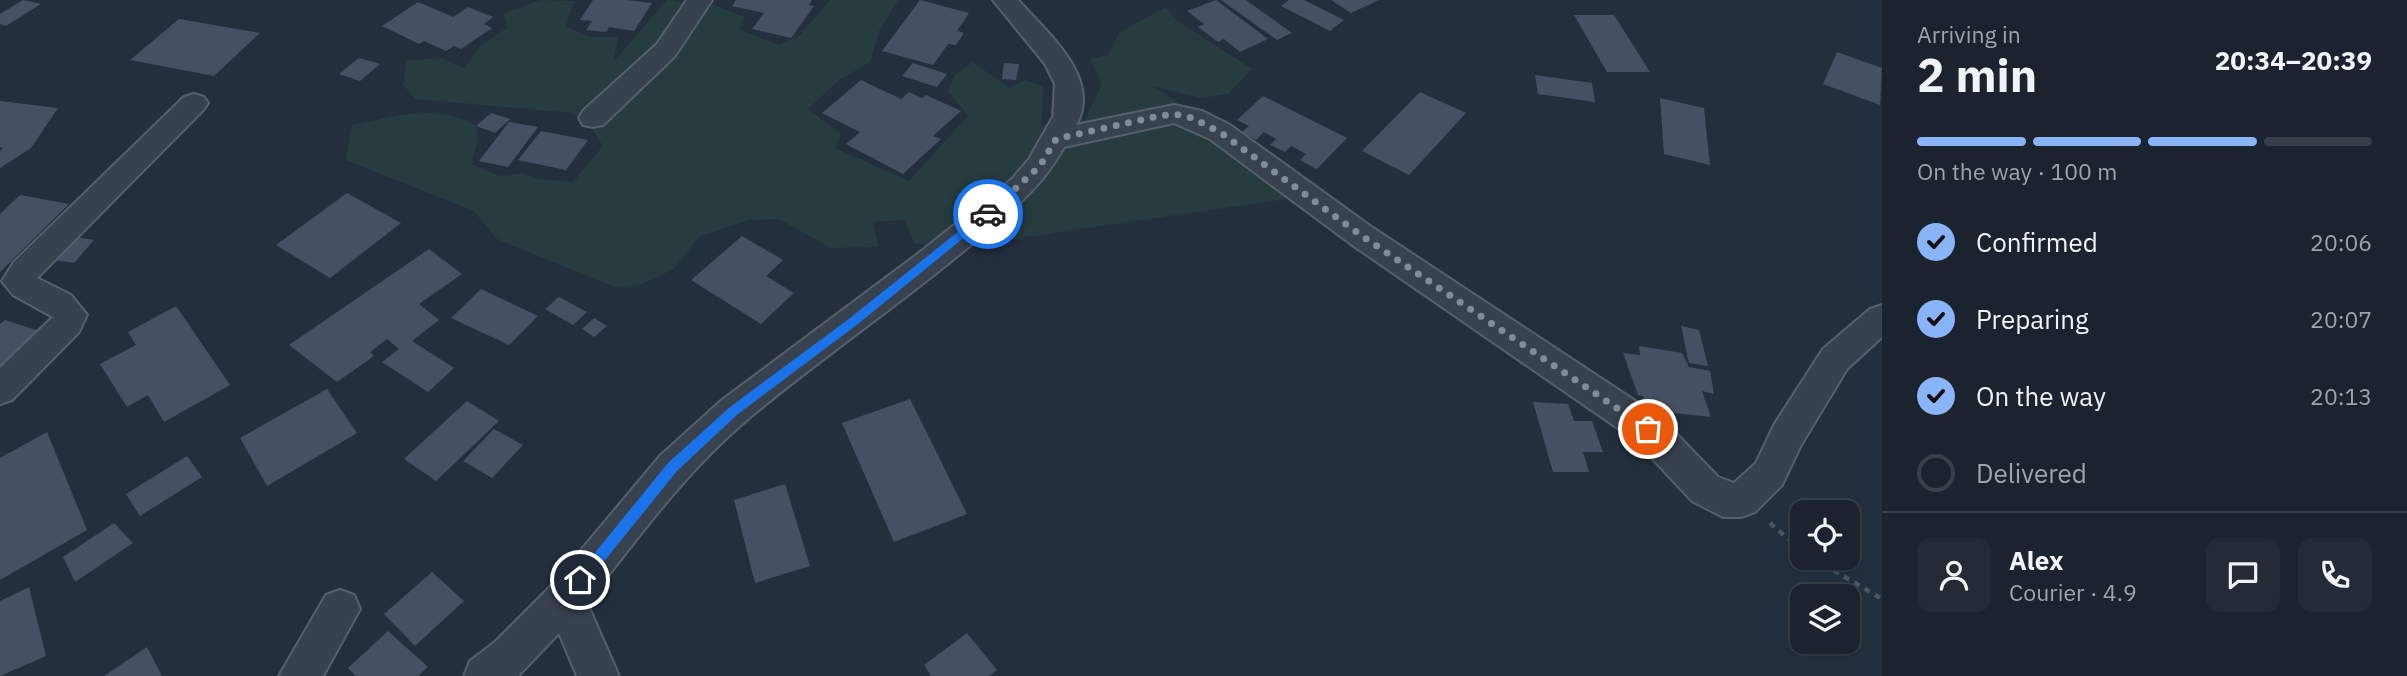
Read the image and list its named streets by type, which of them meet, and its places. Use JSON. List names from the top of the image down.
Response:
{
  "page": {
    "heading": ["2 min", "Arriving in", "20:34–20:39"],
    "panel": ["Alex", "Courier · 4.9"],
    "bar": "On the way · 100 m",
    "list": [
      ["Confirmed", "20:06"],
      ["Preparing", "20:07"],
      ["On the way", "20:13"],
      "Delivered"
    ]
  }
}
